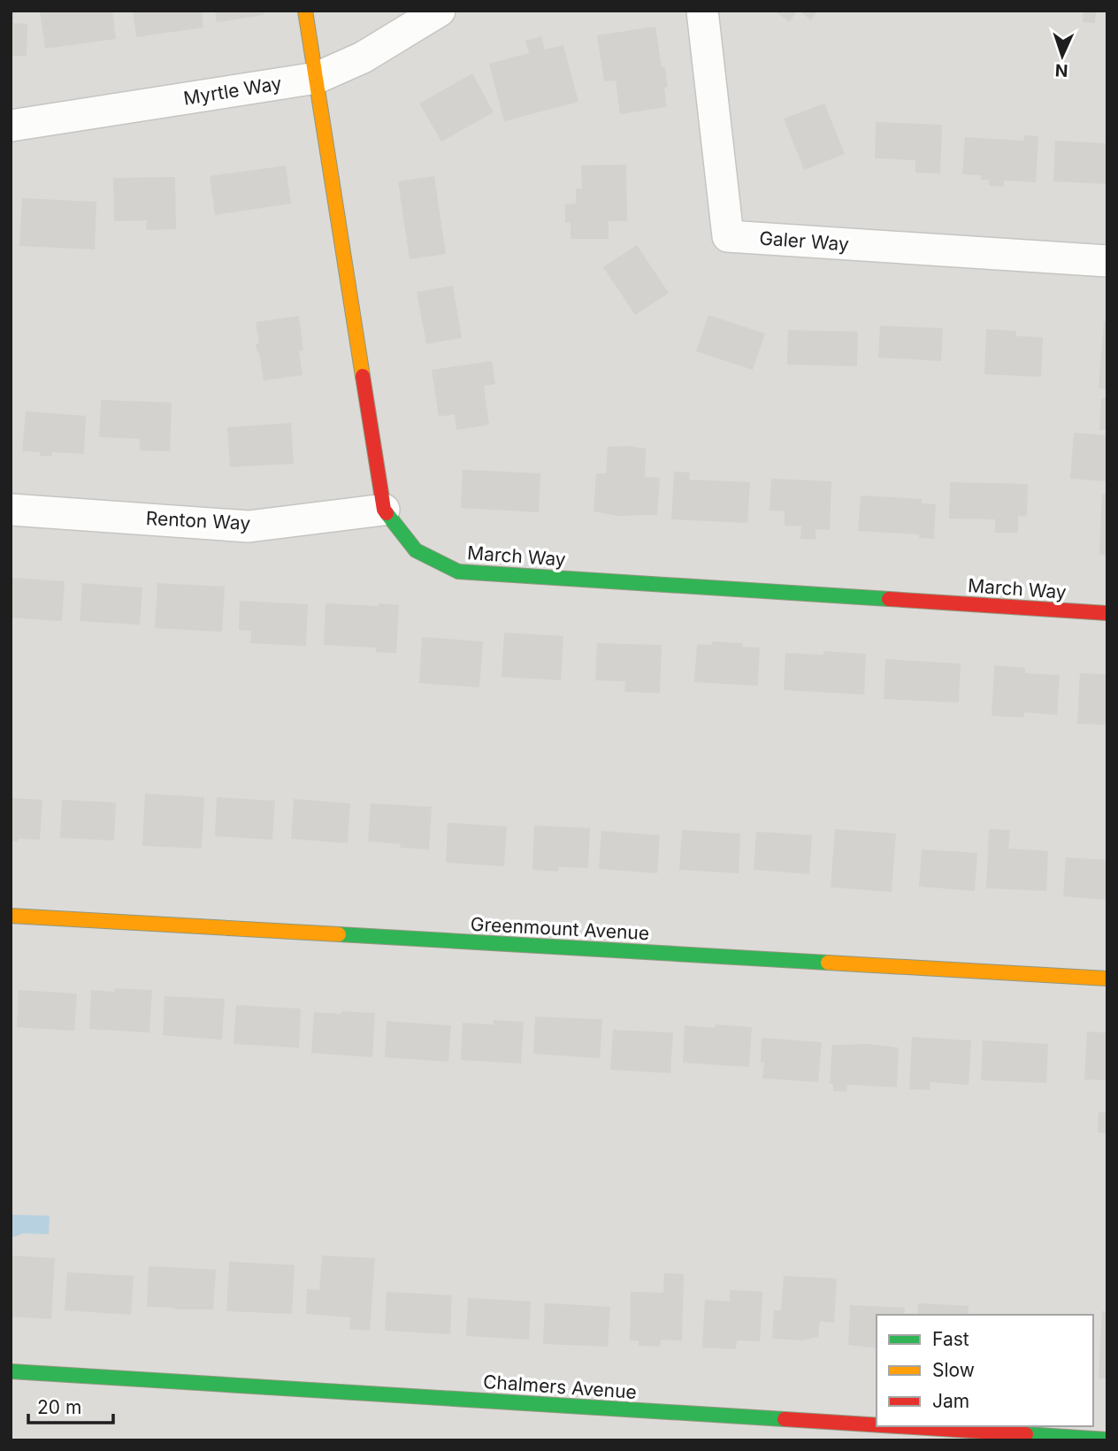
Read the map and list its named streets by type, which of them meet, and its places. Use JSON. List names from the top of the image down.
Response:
{
  "streets": {
    "street": [
      "Myrtle Way",
      "Galer Way",
      "Renton Way",
      "March Way",
      "Greenmount Avenue",
      "Chalmers Avenue"
    ]
  },
  "crossings": [
    ["Myrtle Way", "March Way"],
    ["Renton Way", "March Way"]
  ],
  "legend": ["Fast", "Slow", "Jam"],
  "scale_bar": "20 m",
  "north": "bottom"
}
